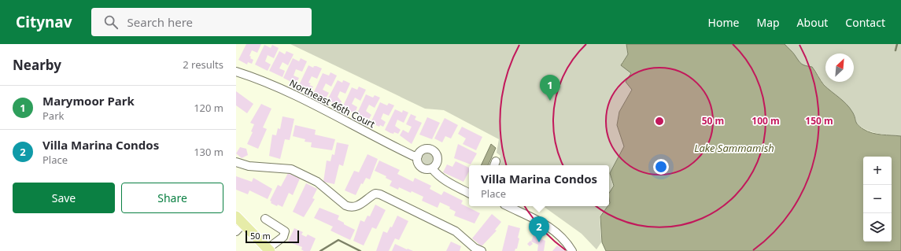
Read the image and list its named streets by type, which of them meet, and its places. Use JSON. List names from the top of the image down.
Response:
{
  "streets": {
    "street": ["Northeast 46th Court"]
  },
  "water": ["Lake Sammamish"],
  "scale_bar": "50 m",
  "north": "top right",
  "page": {
    "header": "Citynav",
    "search": "Search here",
    "nav": [
      "Home",
      "Map",
      "About",
      "Contact"
    ],
    "heading": ["Nearby", "2 results"],
    "pins": ["1", "2"],
    "list": [
      {
        "mark": "1",
        "name": "Marymoor Park",
        "note": "Park",
        "value": "120 m"
      },
      {
        "mark": "2",
        "name": "Villa Marina Condos",
        "note": "Place",
        "value": "130 m"
      }
    ],
    "map_buttons": ["+", "−"],
    "popup": ["Villa Marina Condos", "Place"],
    "buttons": ["Save", "Share"],
    "scale": "50 m"
  },
  "rings": ["50 m", "100 m", "150 m"]
}
